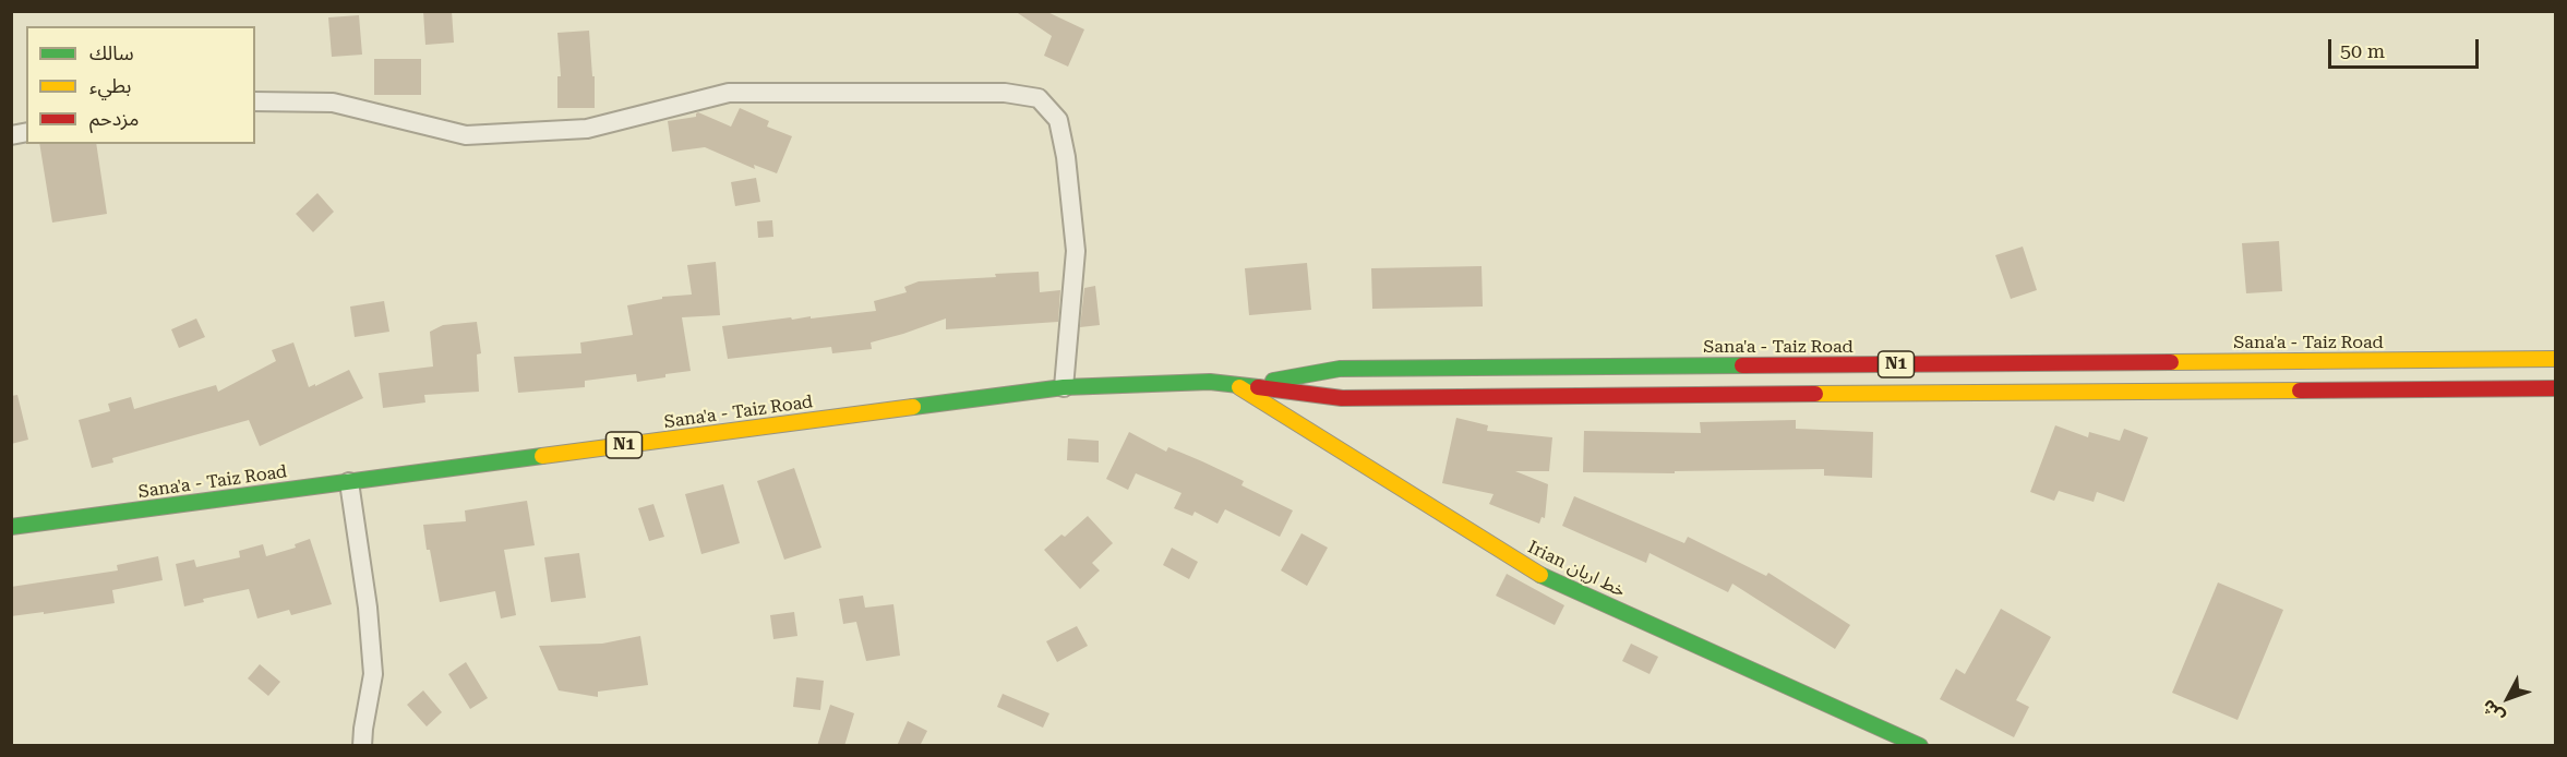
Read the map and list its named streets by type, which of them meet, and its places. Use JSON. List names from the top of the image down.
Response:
{
  "streets": {
    "main road": ["Sana'a - Taiz Road", "N1", "Irian خط اريان"]
  },
  "crossings": [
    ["Sana'a - Taiz Road", "Irian خط اريان"]
  ],
  "legend": ["سالك", "بطيء", "مزدحم"],
  "scale_bar": "50 m",
  "north": "bottom left"
}
